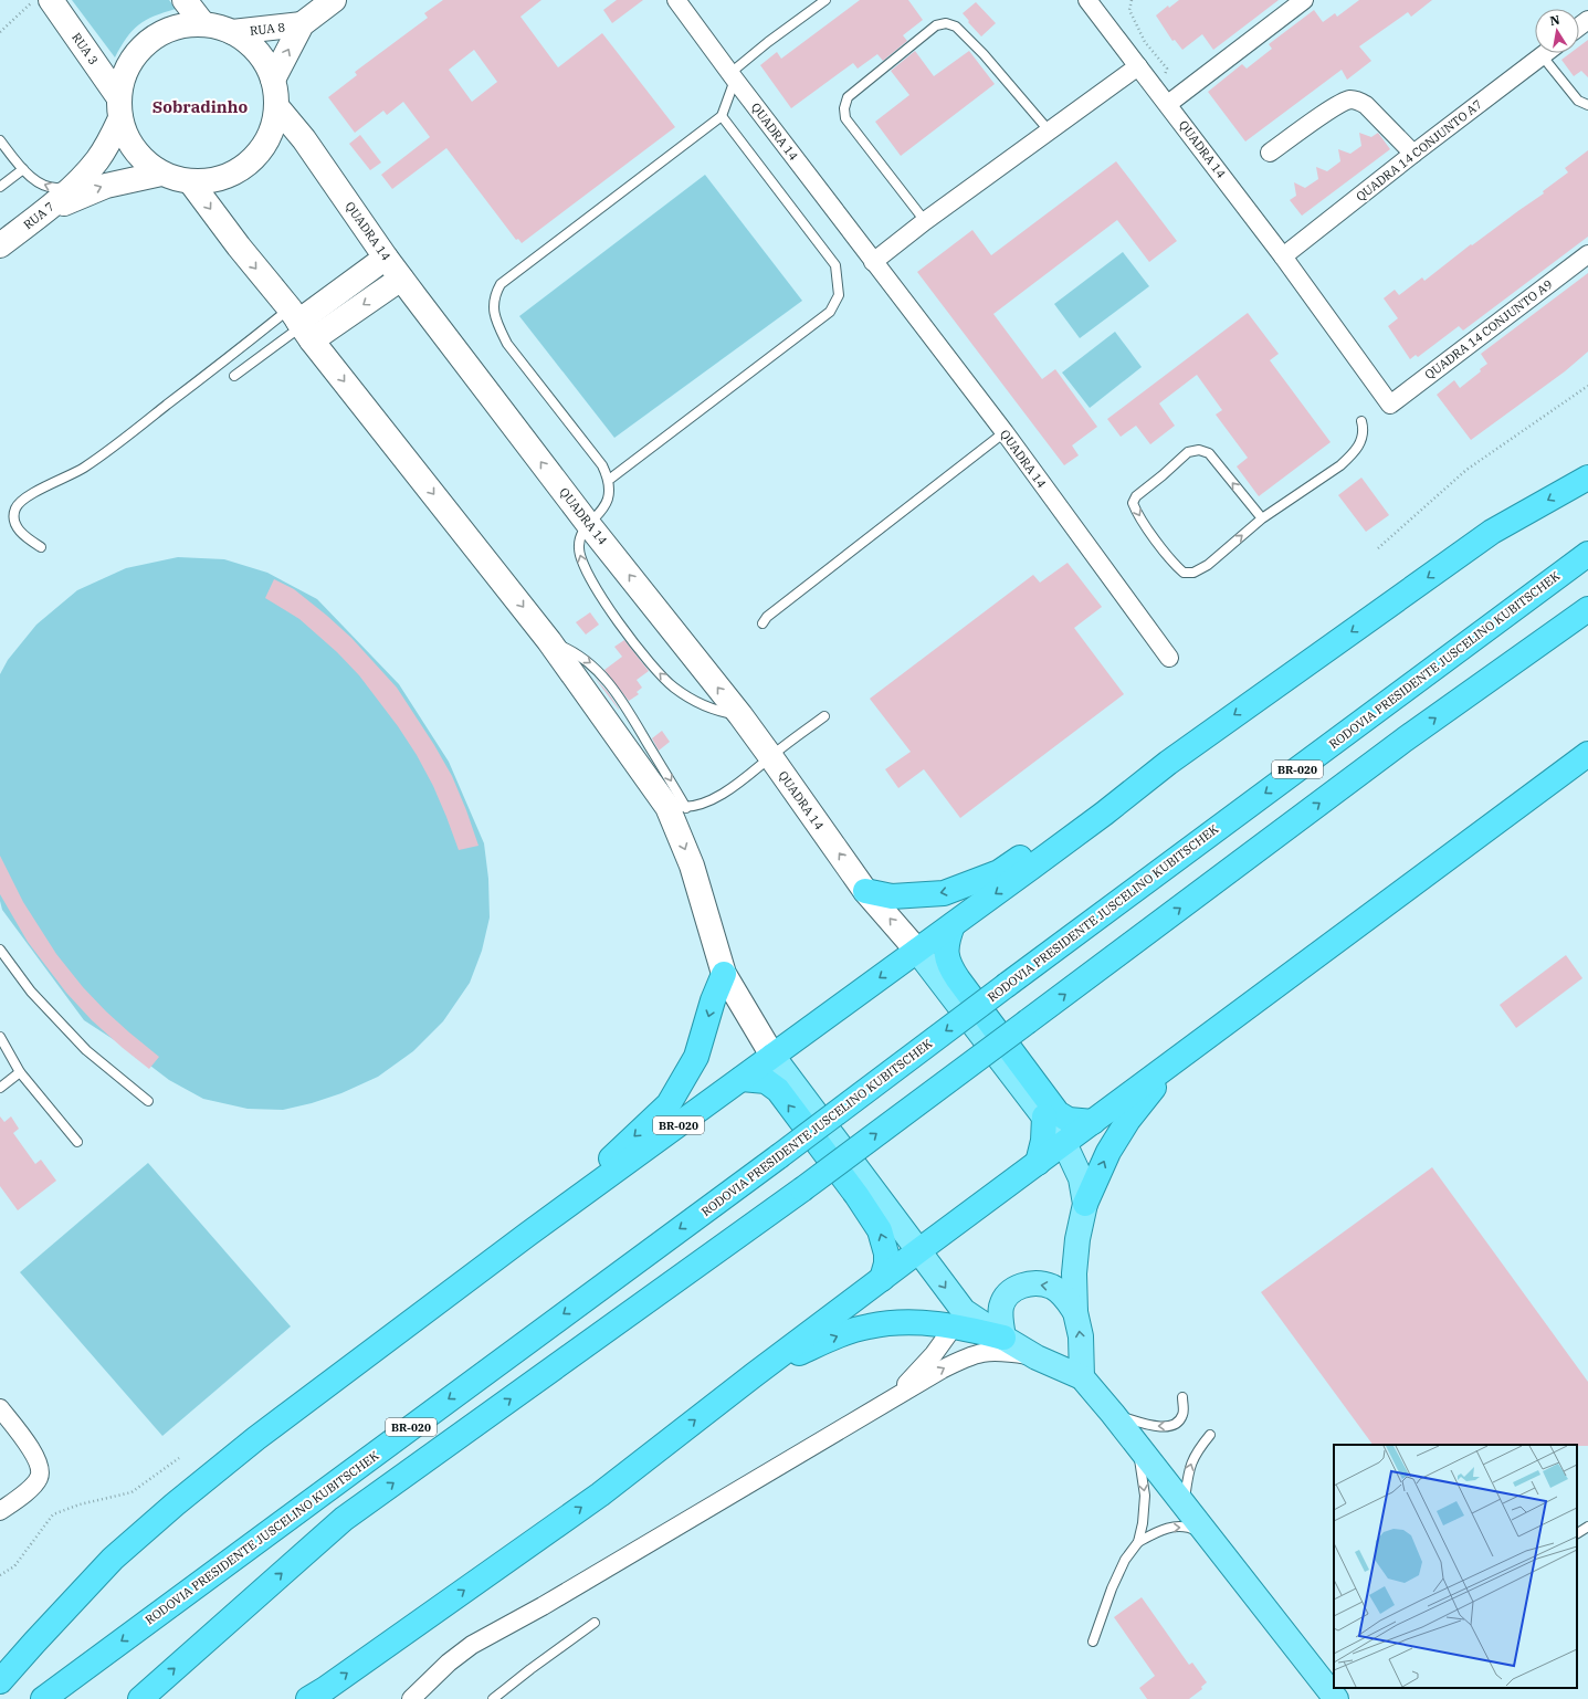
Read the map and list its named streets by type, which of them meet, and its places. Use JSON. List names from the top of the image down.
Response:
{
  "streets": {
    "highway": ["RODOVIA PRESIDENTE JUSCELINO KUBITSCHEK", "BR-020"],
    "main road": [
      "RUA 8",
      "RUA 3",
      "QUADRA 14",
      "RUA 7"
    ],
    "street": ["QUADRA 14 CONJUNTO A7", "QUADRA 14 CONJUNTO A9"]
  },
  "crossings": [
    ["RUA 8", "RUA 3"],
    ["RUA 8", "QUADRA 14"],
    ["RUA 8", "RUA 7"],
    ["RUA 3", "QUADRA 14"],
    ["RUA 3", "RUA 7"],
    ["QUADRA 14", "QUADRA 14 CONJUNTO A7"],
    ["QUADRA 14", "RUA 7"],
    ["QUADRA 14", "QUADRA 14 CONJUNTO A9"],
    ["QUADRA 14", "BR-020"]
  ],
  "one_way": ["RUA 8"],
  "districts": ["Sobradinho"],
  "north": "top"
}
